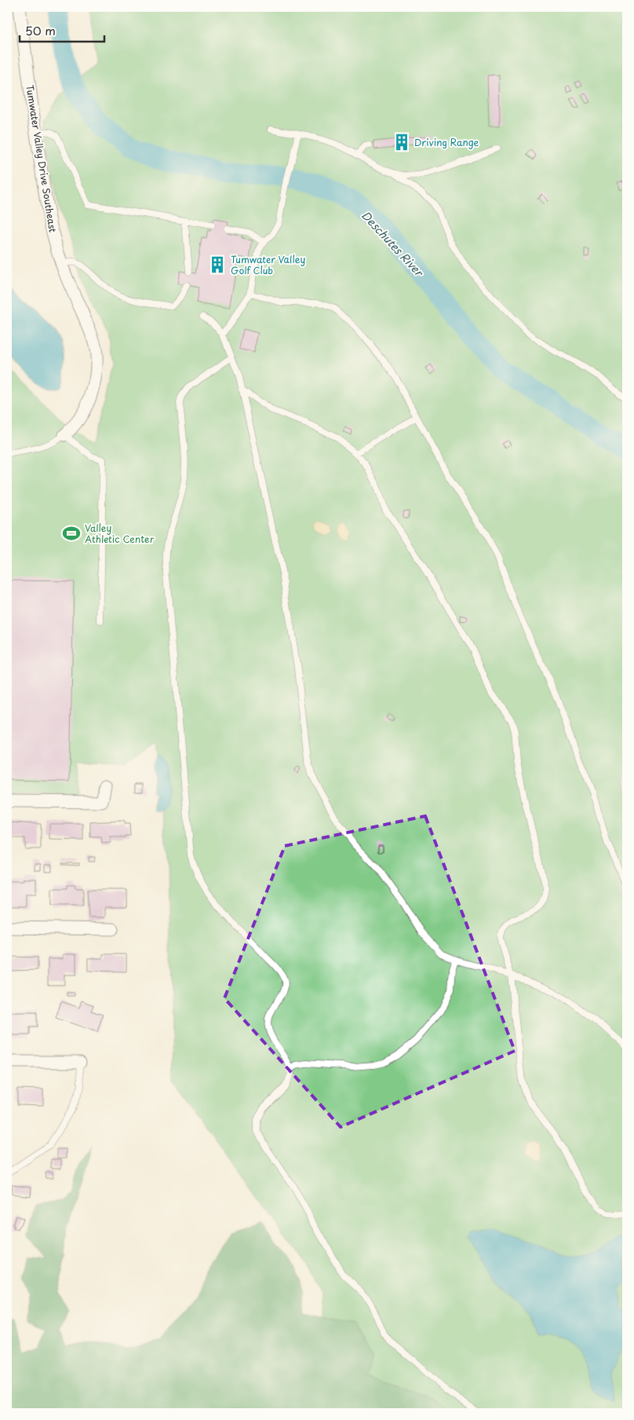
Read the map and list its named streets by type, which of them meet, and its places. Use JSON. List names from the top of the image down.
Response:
{
  "streets": {
    "street": ["Tumwater Valley Drive Southeast"]
  },
  "water": ["Deschutes River"],
  "places": {
    "building": ["Driving Range", "Tumwater Valley Golf Club"],
    "sports": ["Valley Athletic Center"]
  },
  "scale_bar": "50 m"
}
